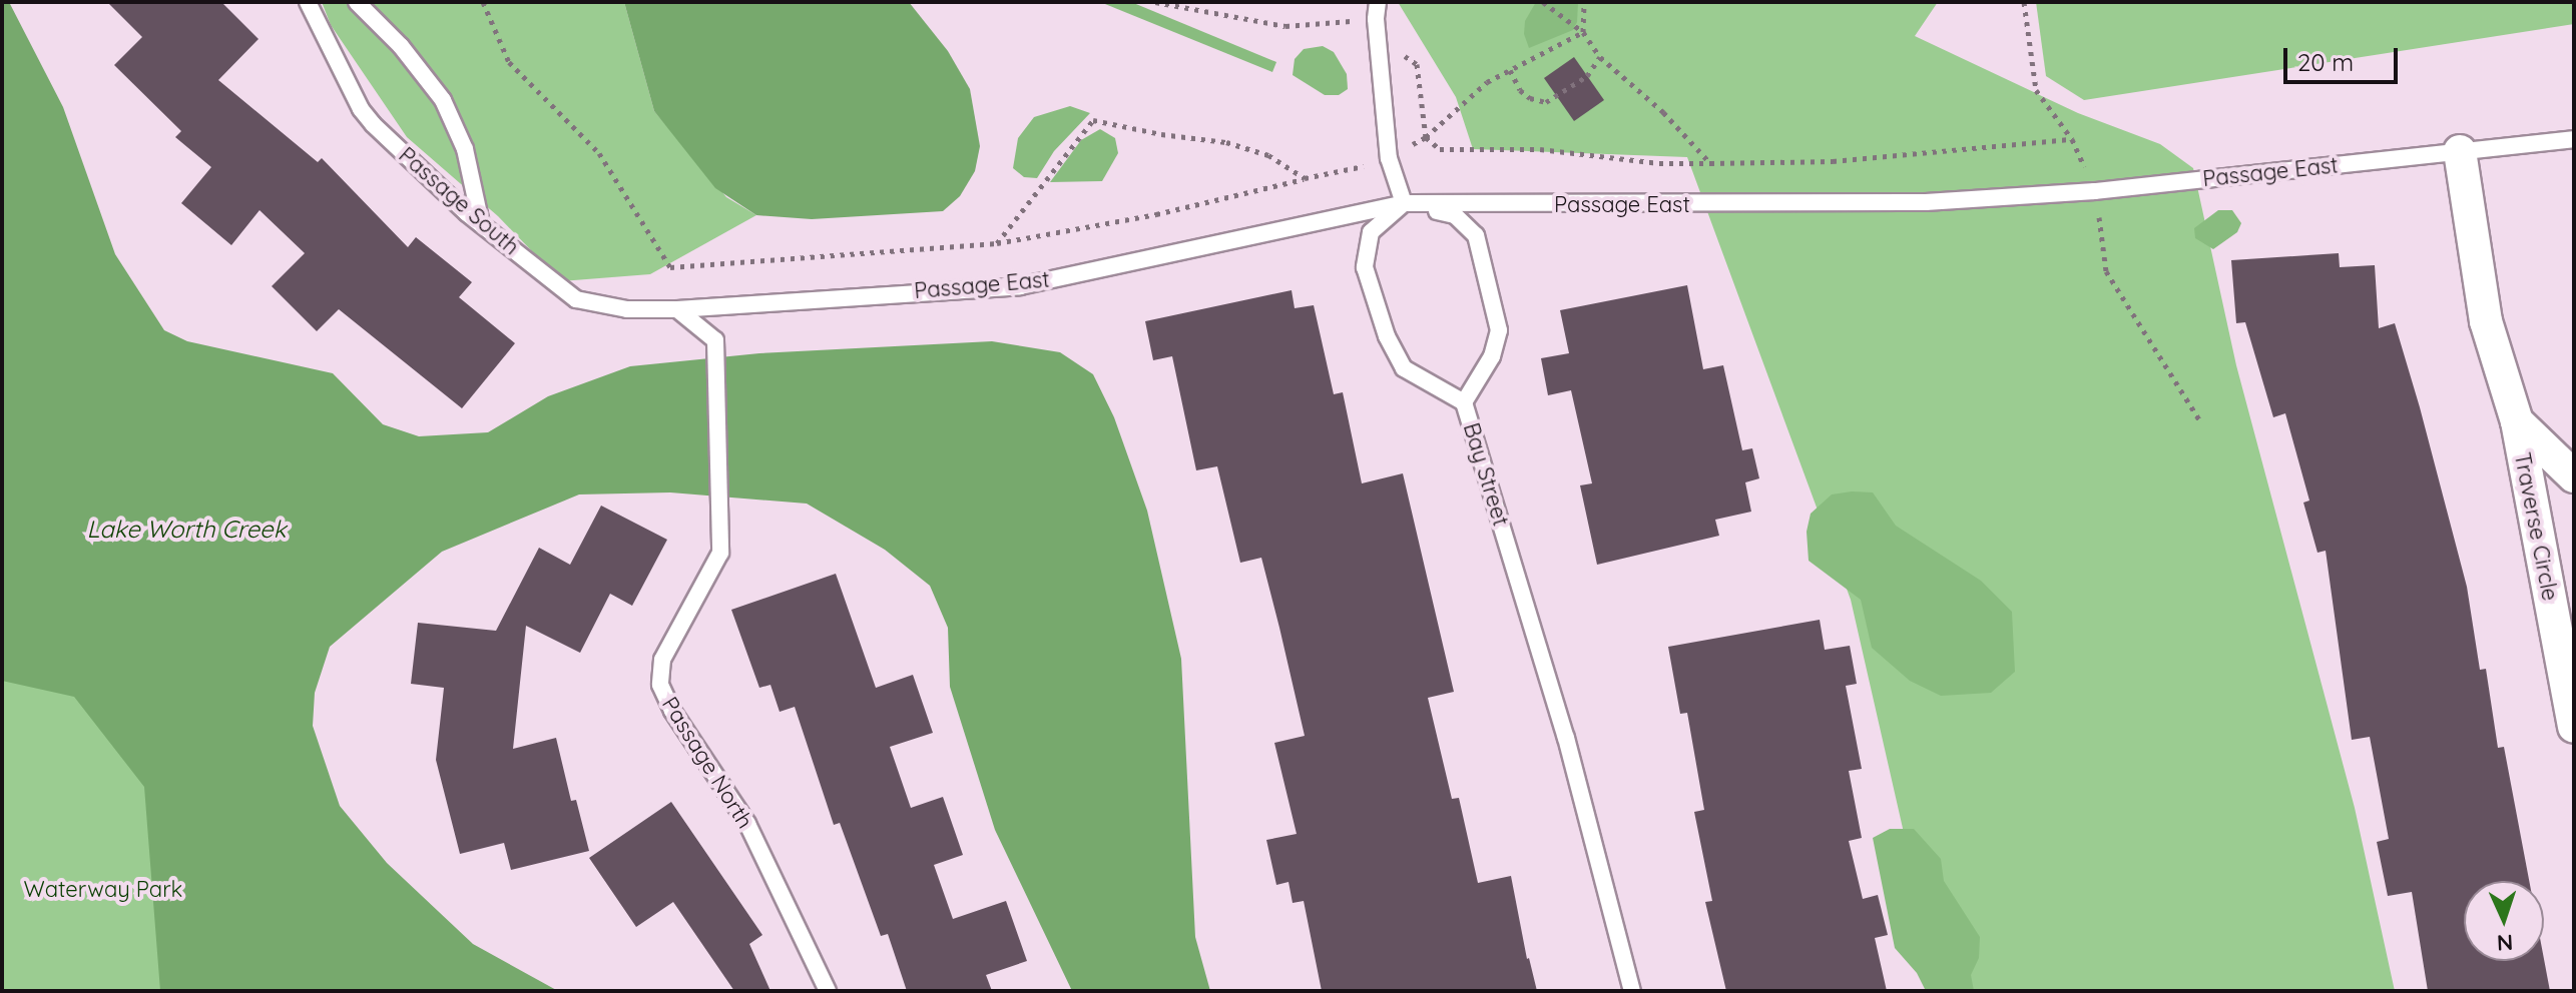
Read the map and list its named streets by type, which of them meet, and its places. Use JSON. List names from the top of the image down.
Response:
{
  "streets": {
    "street": ["Traverse Circle"],
    "lane": [
      "Passage East",
      "Passage South",
      "Bay Street",
      "Passage North"
    ]
  },
  "crossings": [
    ["Passage East", "Passage South"],
    ["Passage East", "Bay Street"],
    ["Passage East", "Traverse Circle"],
    ["Passage East", "Passage North"],
    ["Passage South", "Passage North"]
  ],
  "water": ["Lake Worth Creek"],
  "parks": ["Waterway Park"],
  "scale_bar": "20 m",
  "north": "bottom"
}
